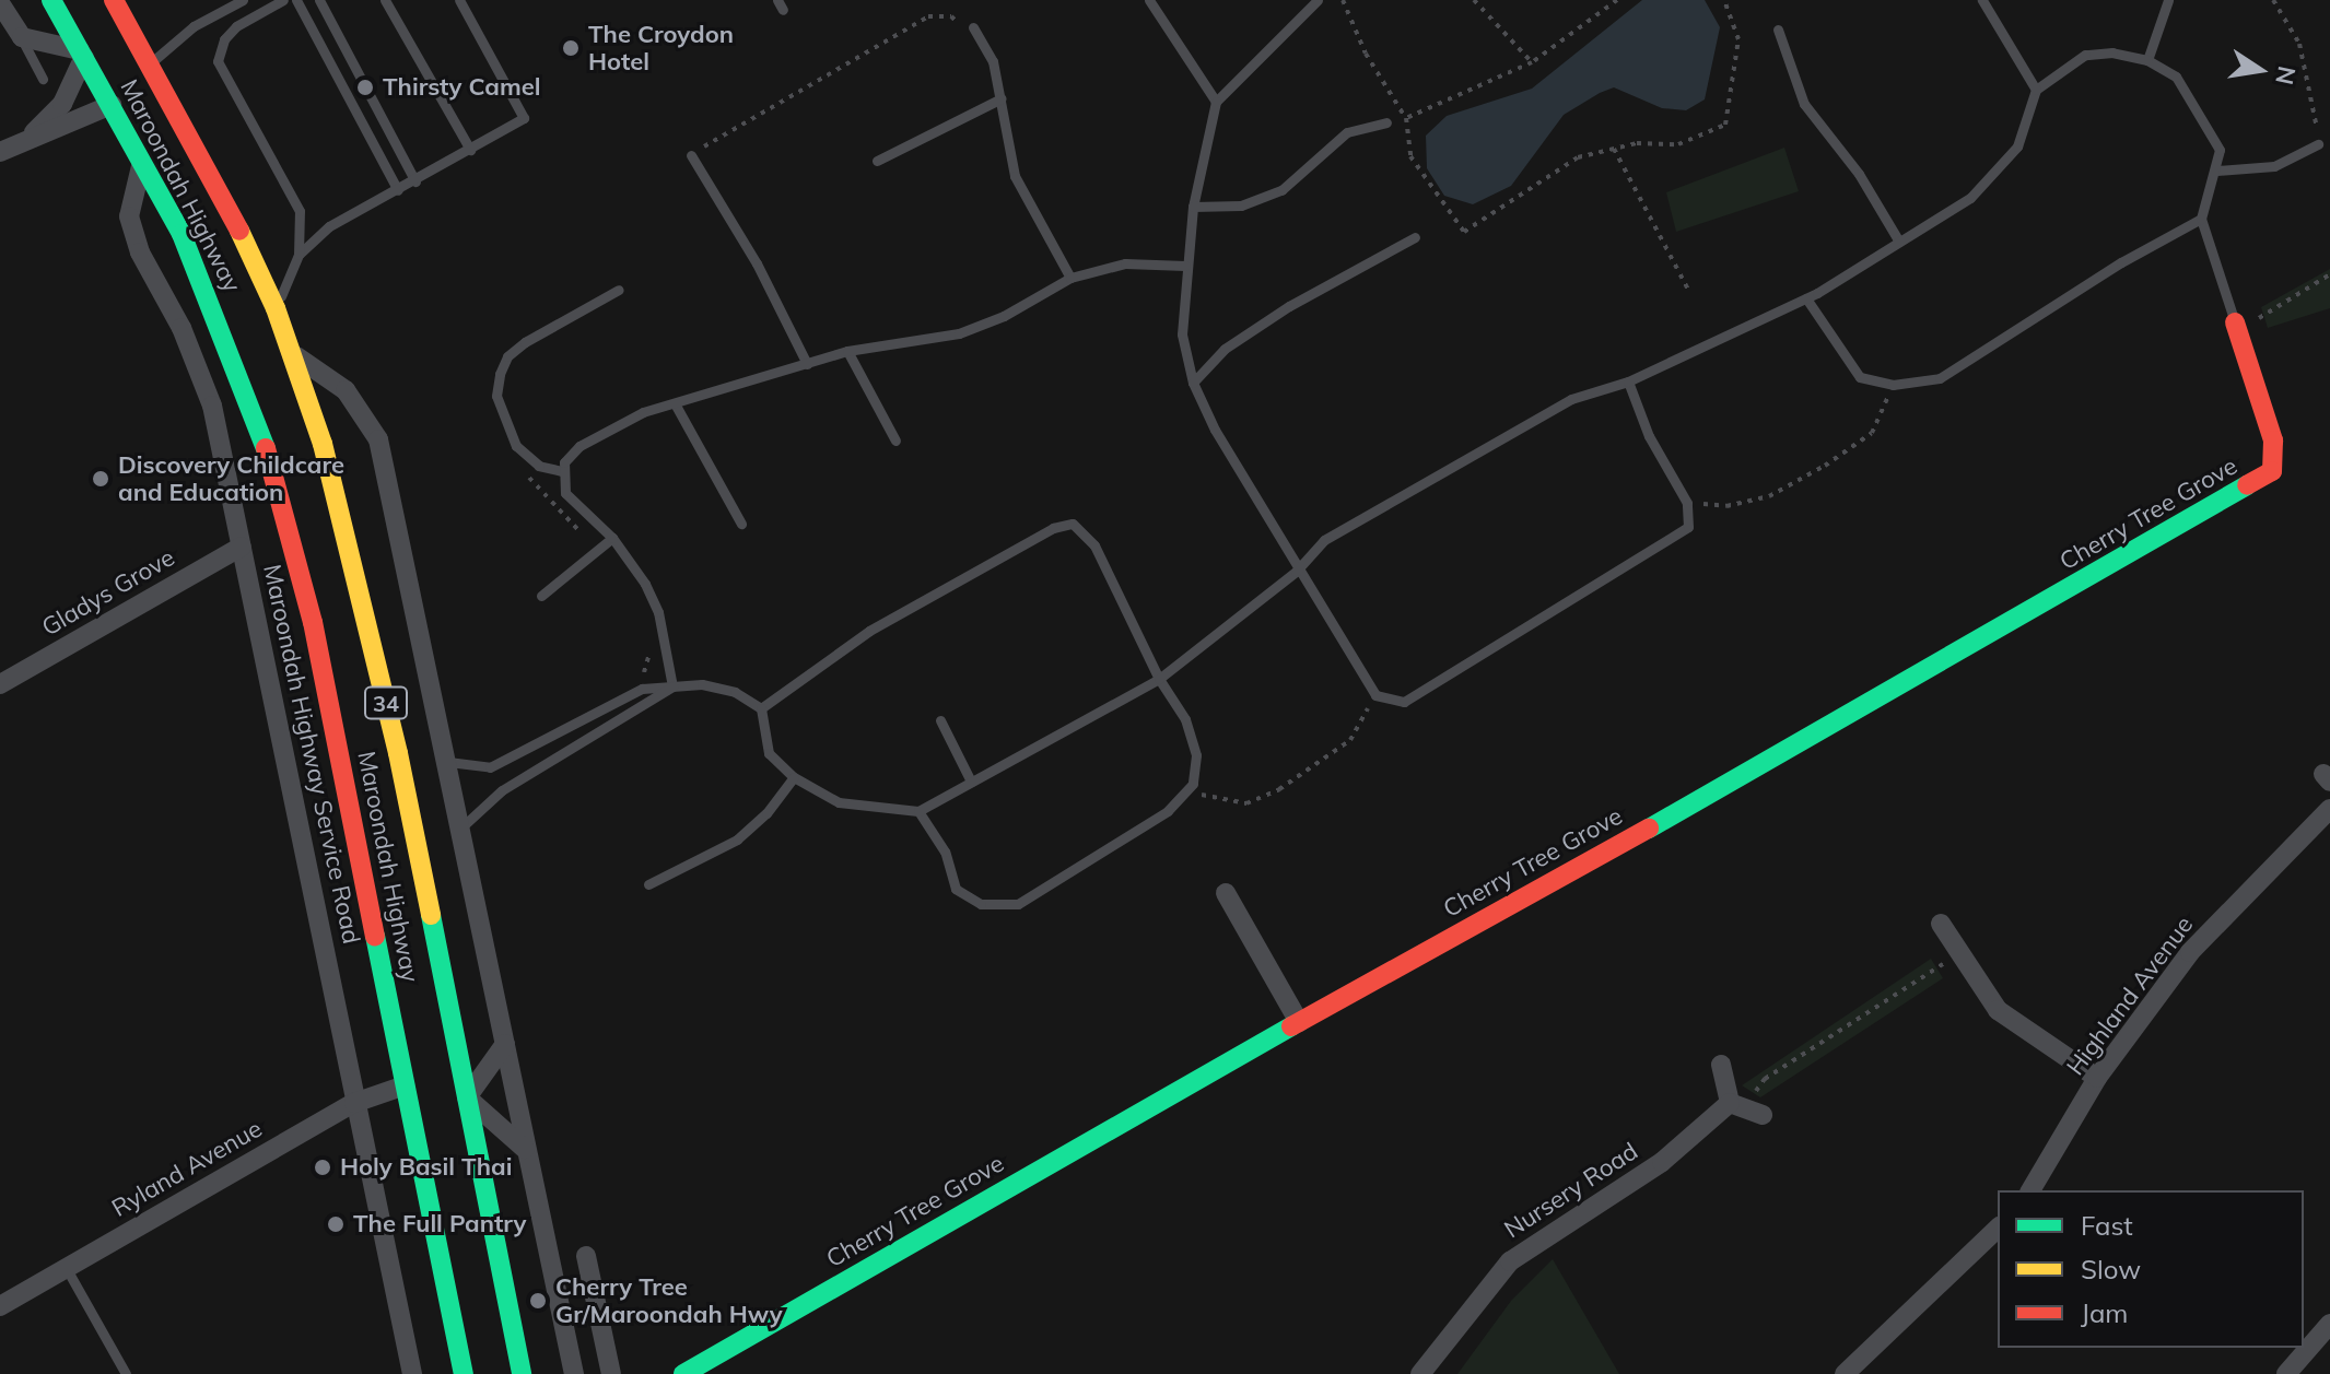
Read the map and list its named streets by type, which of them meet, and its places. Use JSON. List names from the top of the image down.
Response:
{
  "streets": {
    "main road": ["Maroondah Highway", "Cherry Tree Grove", "34"],
    "street": [
      "Gladys Grove",
      "Maroondah Highway Service Road",
      "Highland Avenue",
      "Ryland Avenue",
      "Nursery Road"
    ]
  },
  "crossings": [
    ["Maroondah Highway", "Maroondah Highway Service Road"],
    ["Maroondah Highway", "Ryland Avenue"],
    ["Gladys Grove", "Maroondah Highway Service Road"],
    ["Maroondah Highway Service Road", "Ryland Avenue"]
  ],
  "places": [
    "The Croydon Hotel",
    "Thirsty Camel",
    "Discovery Childcare and Education",
    "Holy Basil Thai",
    "The Full Pantry",
    "Cherry Tree Gr/Maroondah Hwy"
  ],
  "legend": ["Fast", "Slow", "Jam"],
  "north": "right"
}
